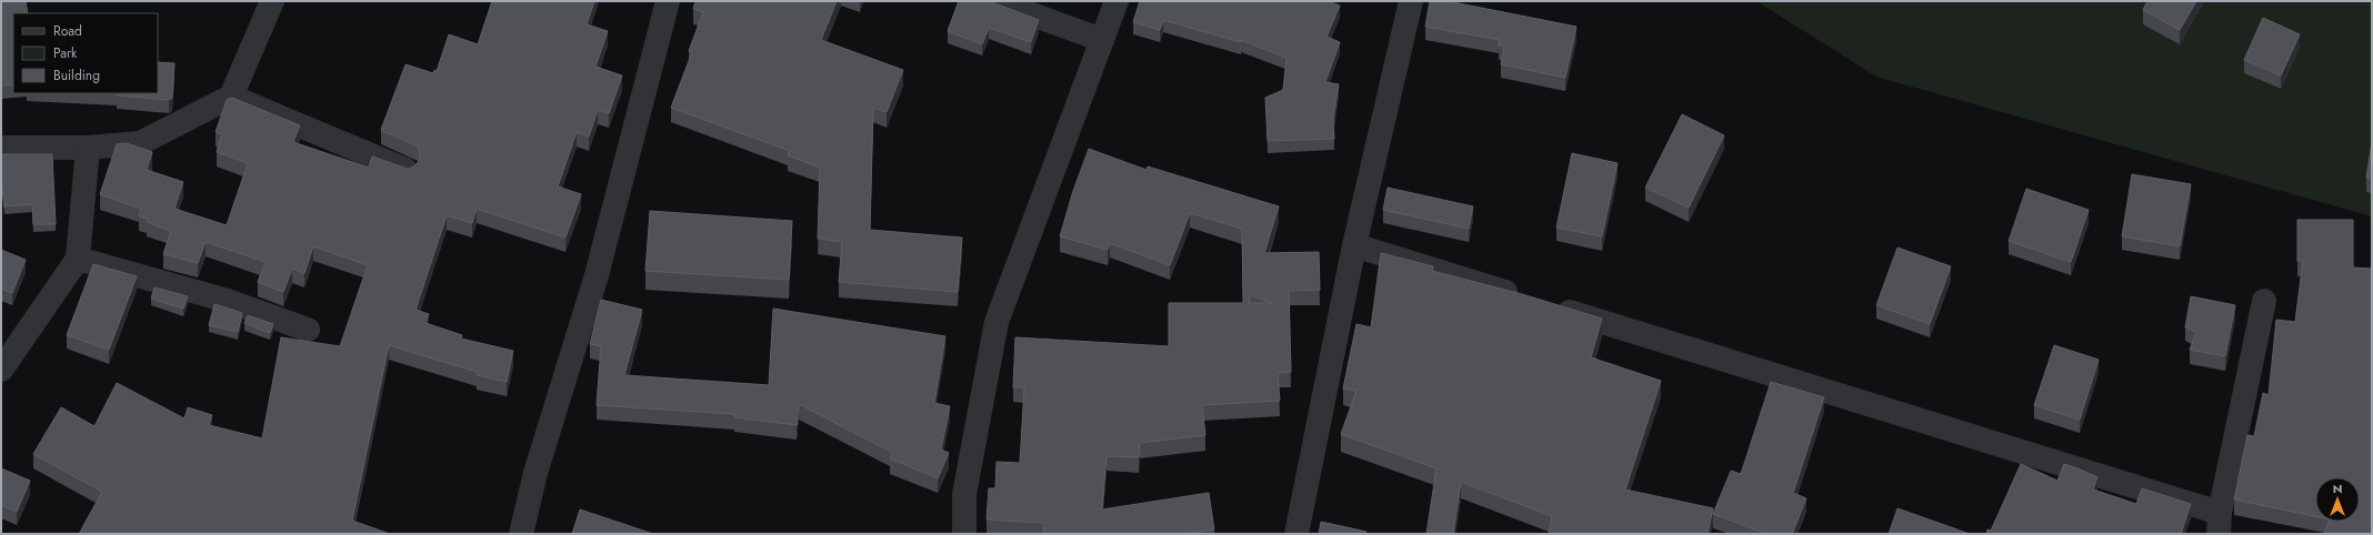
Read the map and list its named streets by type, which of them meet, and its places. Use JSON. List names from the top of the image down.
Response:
{
  "legend": ["Road", "Park", "Building"],
  "north": "top"
}
